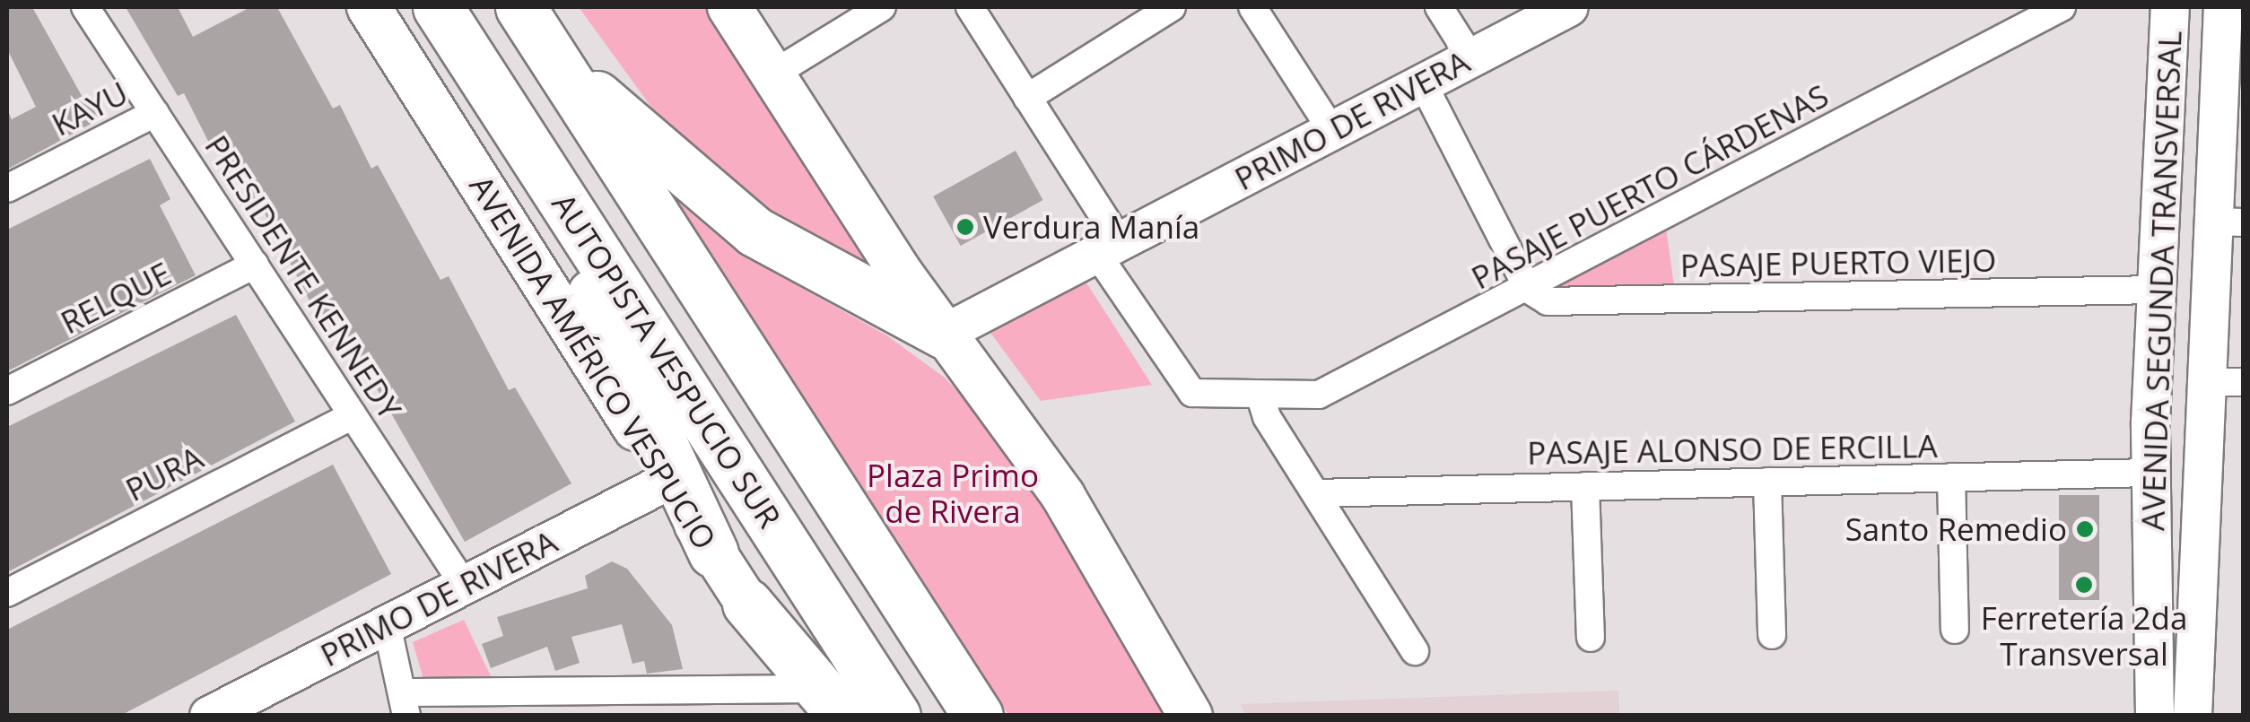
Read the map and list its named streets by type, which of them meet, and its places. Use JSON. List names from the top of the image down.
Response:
{
  "streets": {
    "highway": ["AUTOPISTA VESPUCIO SUR"],
    "main road": ["PRIMO DE RIVERA", "AVENIDA SEGUNDA TRANSVERSAL", "AVENIDA AMÉRICO VESPUCIO"],
    "street": [
      "KAYU",
      "PASAJE PUERTO CÁRDENAS",
      "PASAJE PUERTO VIEJO",
      "PRESIDENTE KENNEDY",
      "RELQUE",
      "PASAJE ALONSO DE ERCILLA",
      "PURA"
    ]
  },
  "crossings": [
    ["KAYU", "PRESIDENTE KENNEDY"],
    ["PRIMO DE RIVERA", "PASAJE PUERTO CÁRDENAS"],
    ["PRIMO DE RIVERA", "PRESIDENTE KENNEDY"],
    ["PRIMO DE RIVERA", "AVENIDA AMÉRICO VESPUCIO"],
    ["PASAJE PUERTO CÁRDENAS", "PASAJE PUERTO VIEJO"],
    ["PASAJE PUERTO VIEJO", "AVENIDA SEGUNDA TRANSVERSAL"],
    ["PRESIDENTE KENNEDY", "RELQUE"],
    ["PRESIDENTE KENNEDY", "PURA"],
    ["AVENIDA SEGUNDA TRANSVERSAL", "PASAJE ALONSO DE ERCILLA"]
  ],
  "parks": ["Plaza Primo de Rivera"],
  "places": ["Verdura Manía", "Santo Remedio", "Ferretería 2da Transversal"]
}
